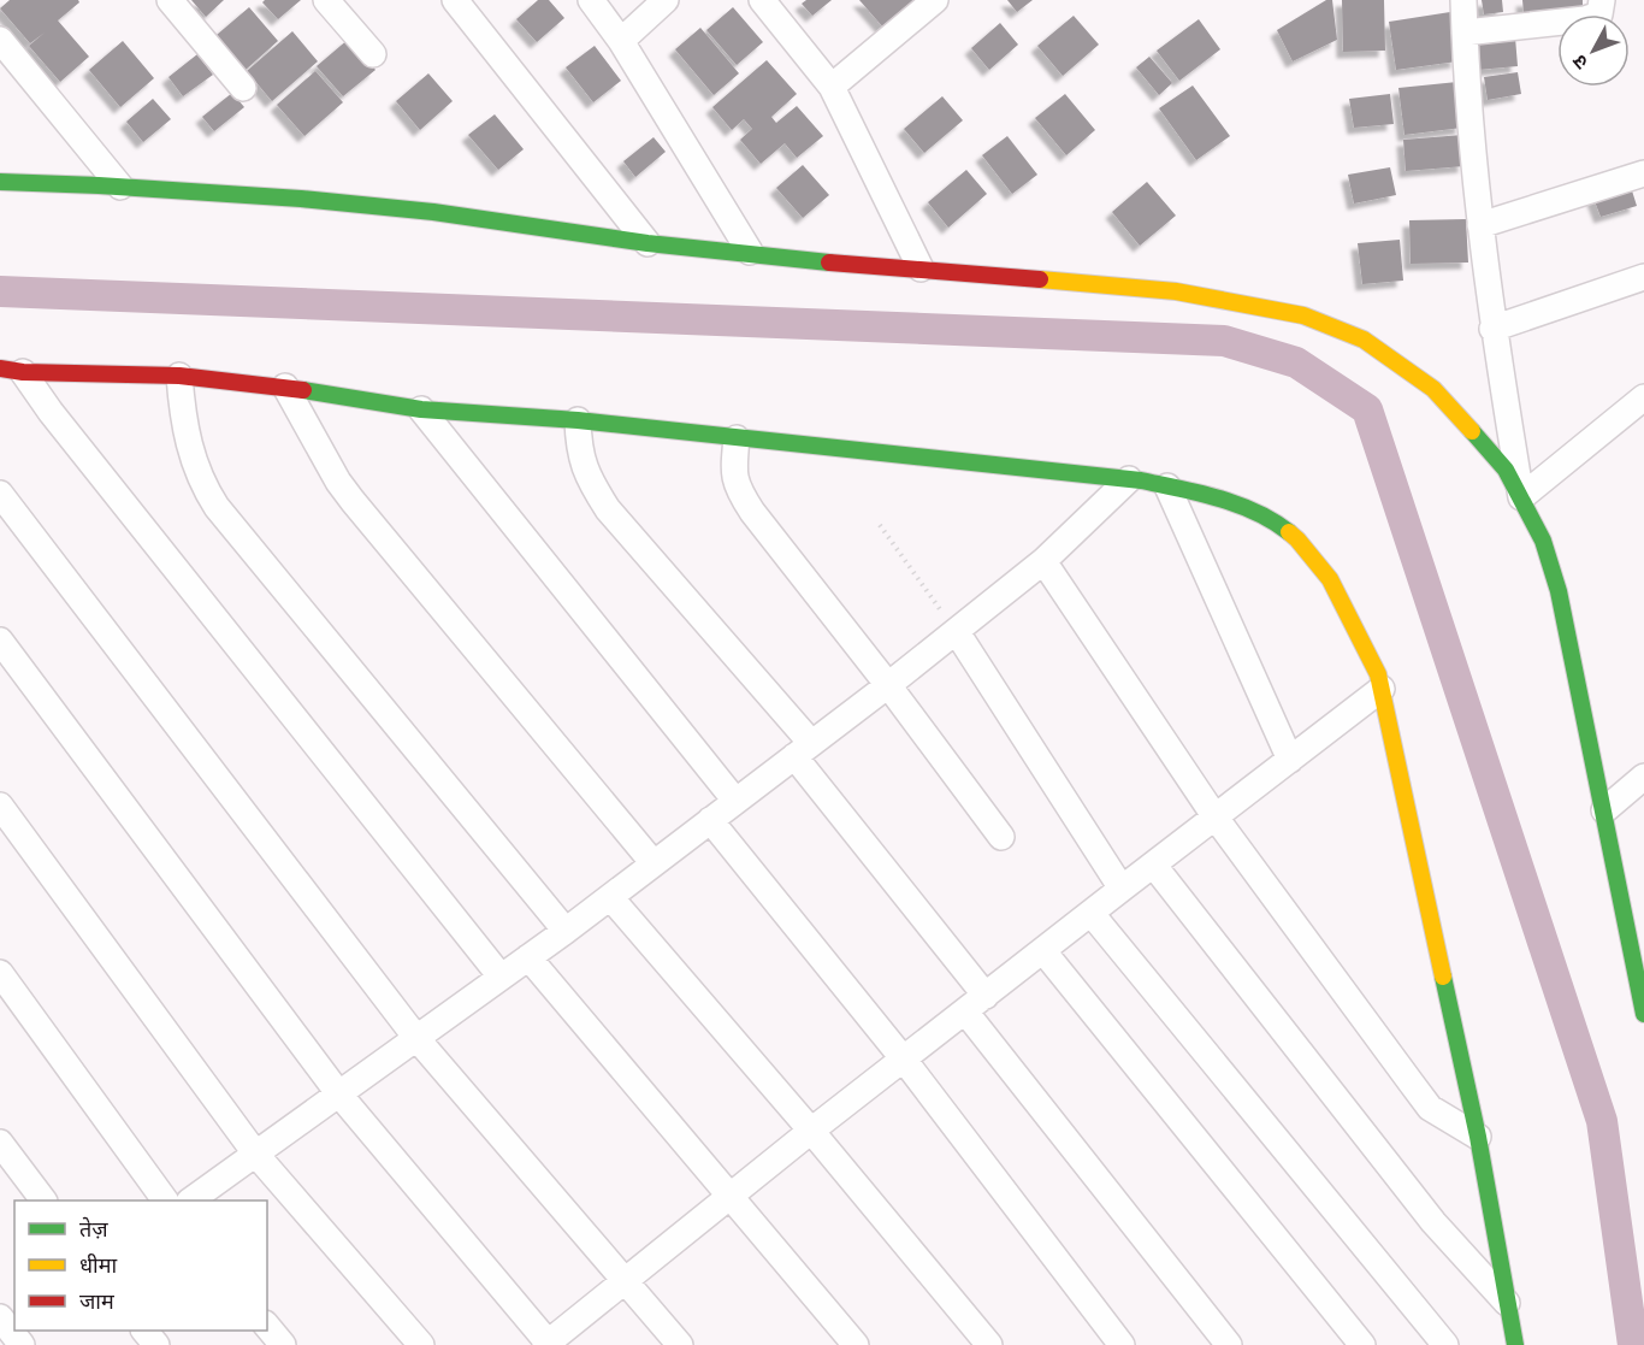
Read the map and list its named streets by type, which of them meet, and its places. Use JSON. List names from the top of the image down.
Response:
{
  "legend": ["तेज़", "धीमा", "जाम"],
  "north": "bottom left"
}
